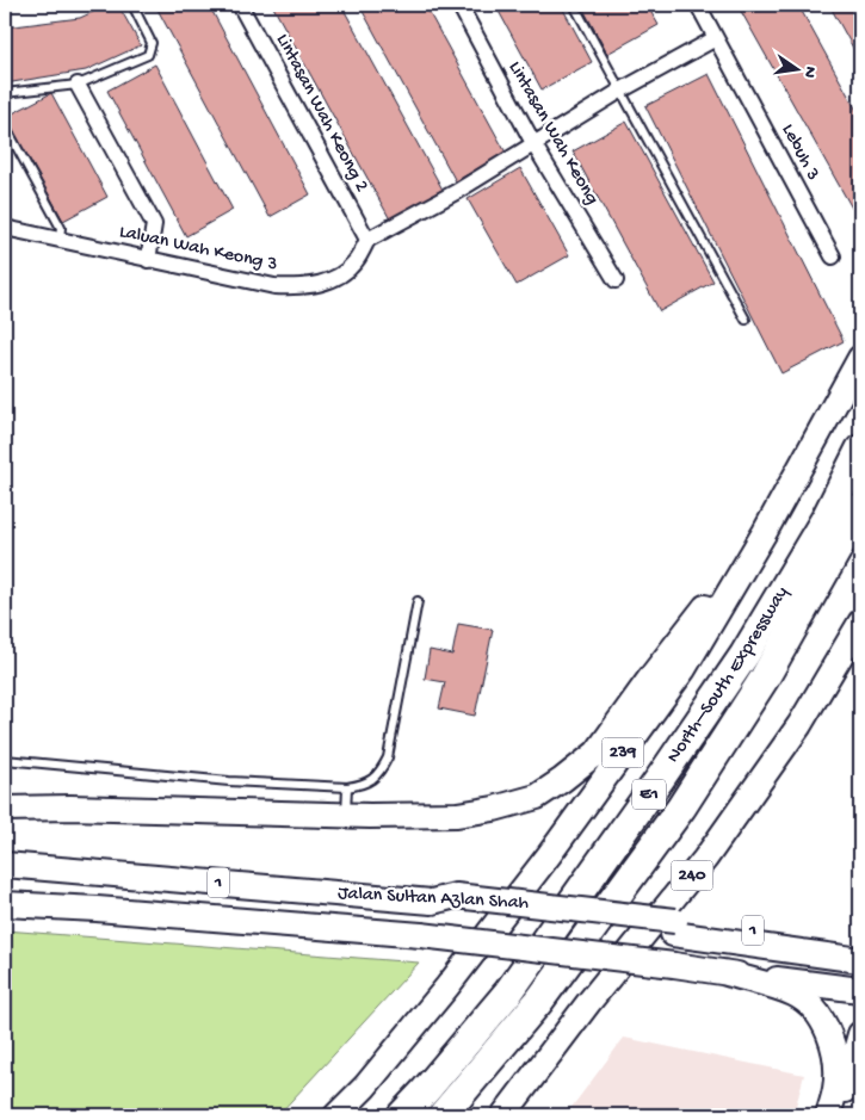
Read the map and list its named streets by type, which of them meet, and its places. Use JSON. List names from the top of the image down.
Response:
{
  "streets": {
    "highway": ["North–South Expressway", "E1"],
    "main road": [
      "239",
      "240",
      "1",
      "Jalan Sultan Azlan Shah"
    ],
    "street": [
      "Lintasan Wah Keong 2",
      "Lintasan Wah Keong",
      "Lebuh 3",
      "Laluan Wah Keong 3"
    ]
  },
  "crossings": [
    ["Lintasan Wah Keong 2", "Laluan Wah Keong 3"]
  ],
  "north": "right"
}
